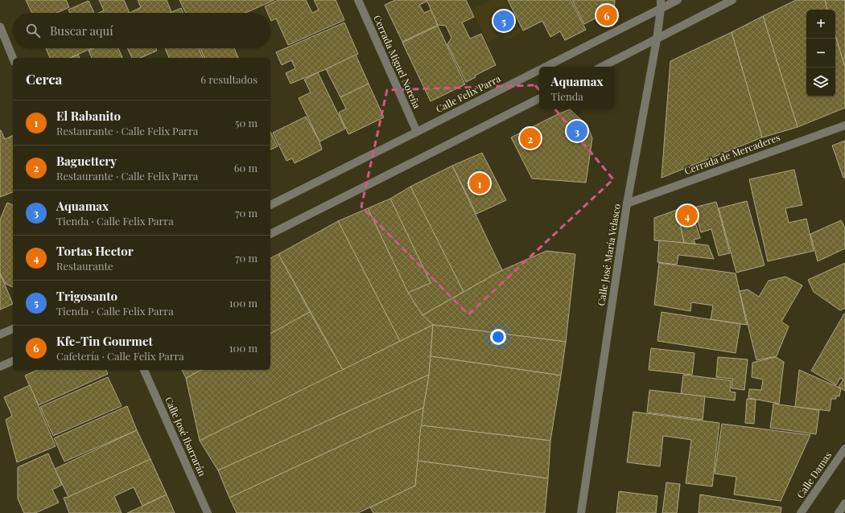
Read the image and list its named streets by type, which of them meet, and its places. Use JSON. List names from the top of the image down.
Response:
{
  "streets": {
    "street": [
      "Cerrada Miguel Noreña",
      "Calle Felix Parra",
      "Cerrada de Mercaderes",
      "Calle José María Velasco",
      "Calle José Ibarrarán",
      "Calle Damas"
    ]
  },
  "crossings": [
    ["Cerrada Miguel Noreña", "Calle Felix Parra"],
    ["Calle Felix Parra", "Calle José María Velasco"],
    ["Cerrada de Mercaderes", "Calle José María Velasco"]
  ],
  "page": {
    "pins": [
      "6",
      "5",
      "3",
      "2",
      "1",
      "4"
    ],
    "map_buttons": ["+", "−"],
    "search": "Buscar aquí",
    "heading": ["Cerca", "6 resultados"],
    "popup": ["Aquamax", "Tienda"],
    "list": [
      {
        "mark": "1",
        "name": "El Rabanito",
        "note": "Restaurante · Calle Felix Parra",
        "value": "50 m"
      },
      {
        "mark": "2",
        "name": "Baguettery",
        "note": "Restaurante · Calle Felix Parra",
        "value": "60 m"
      },
      {
        "mark": "3",
        "name": "Aquamax",
        "note": "Tienda · Calle Felix Parra",
        "value": "70 m"
      },
      {
        "mark": "4",
        "name": "Tortas Hector",
        "note": "Restaurante",
        "value": "70 m"
      },
      {
        "mark": "5",
        "name": "Trigosanto",
        "note": "Tienda · Calle Felix Parra",
        "value": "100 m"
      },
      {
        "mark": "6",
        "name": "Kfe-Tin Gourmet",
        "note": "Cafetería · Calle Felix Parra",
        "value": "100 m"
      }
    ]
  }
}
